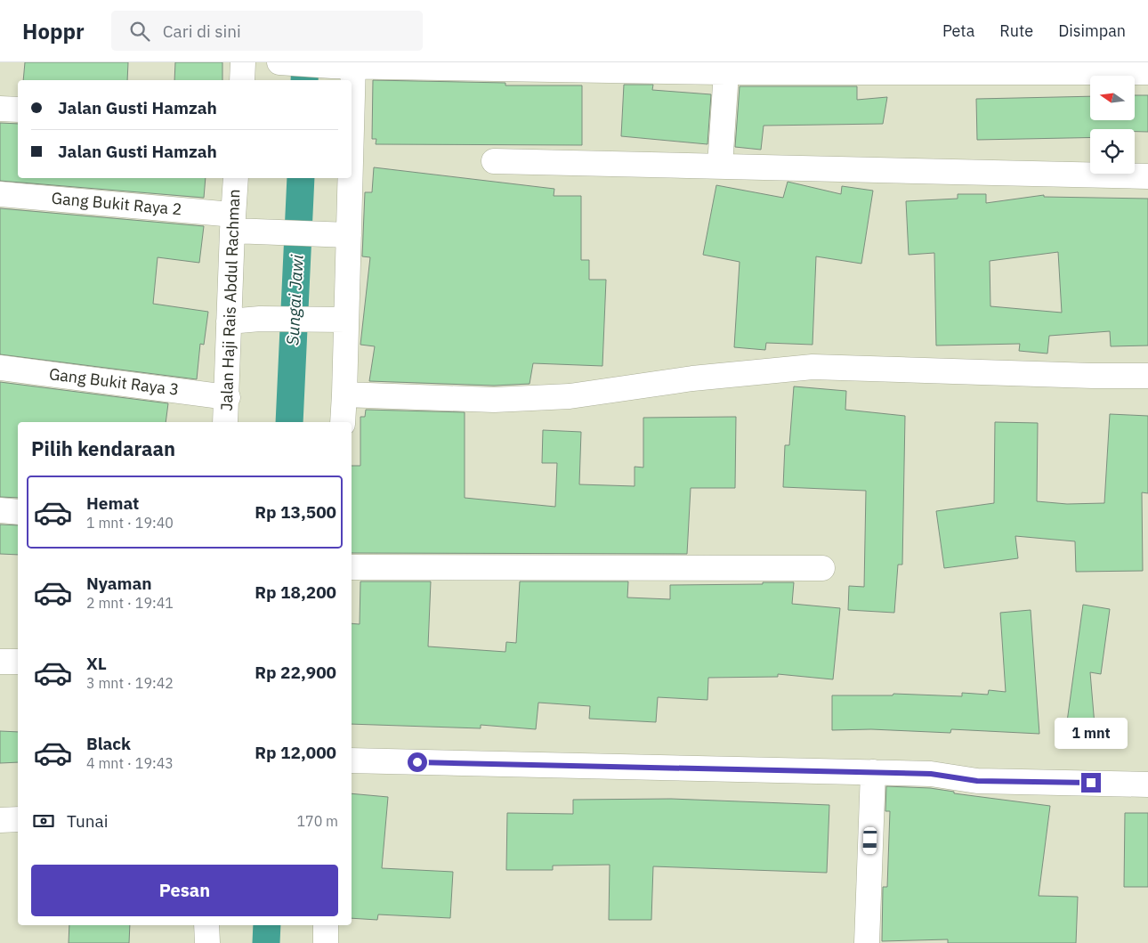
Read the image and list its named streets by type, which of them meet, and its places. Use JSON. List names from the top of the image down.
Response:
{
  "streets": {
    "street": ["Gang Bukit Raya 2", "Jalan Haji Rais Abdul Rachman", "Gang Bukit Raya 3"]
  },
  "crossings": [
    ["Gang Bukit Raya 2", "Jalan Haji Rais Abdul Rachman"],
    ["Jalan Haji Rais Abdul Rachman", "Gang Bukit Raya 3"]
  ],
  "water": ["Sungai Jawi"],
  "north": "left",
  "page": {
    "header": "Hoppr",
    "search": "Cari di sini",
    "nav": ["Peta", "Rute", "Disimpan"],
    "banner": ["Jalan Gusti Hamzah", "Jalan Gusti Hamzah"],
    "heading": "Pilih kendaraan",
    "list": [
      {
        "name": "Hemat",
        "note": "1 mnt · 19:40",
        "value": "Rp 13,500"
      },
      {
        "name": "Nyaman",
        "note": "2 mnt · 19:41",
        "value": "Rp 18,200"
      },
      {
        "name": "XL",
        "note": "3 mnt · 19:42",
        "value": "Rp 22,900"
      },
      {
        "name": "Black",
        "note": "4 mnt · 19:43",
        "value": "Rp 12,000"
      }
    ],
    "bubble": "1 mnt",
    "pay": ["Tunai", "170 m"],
    "buttons": "Pesan"
  }
}
